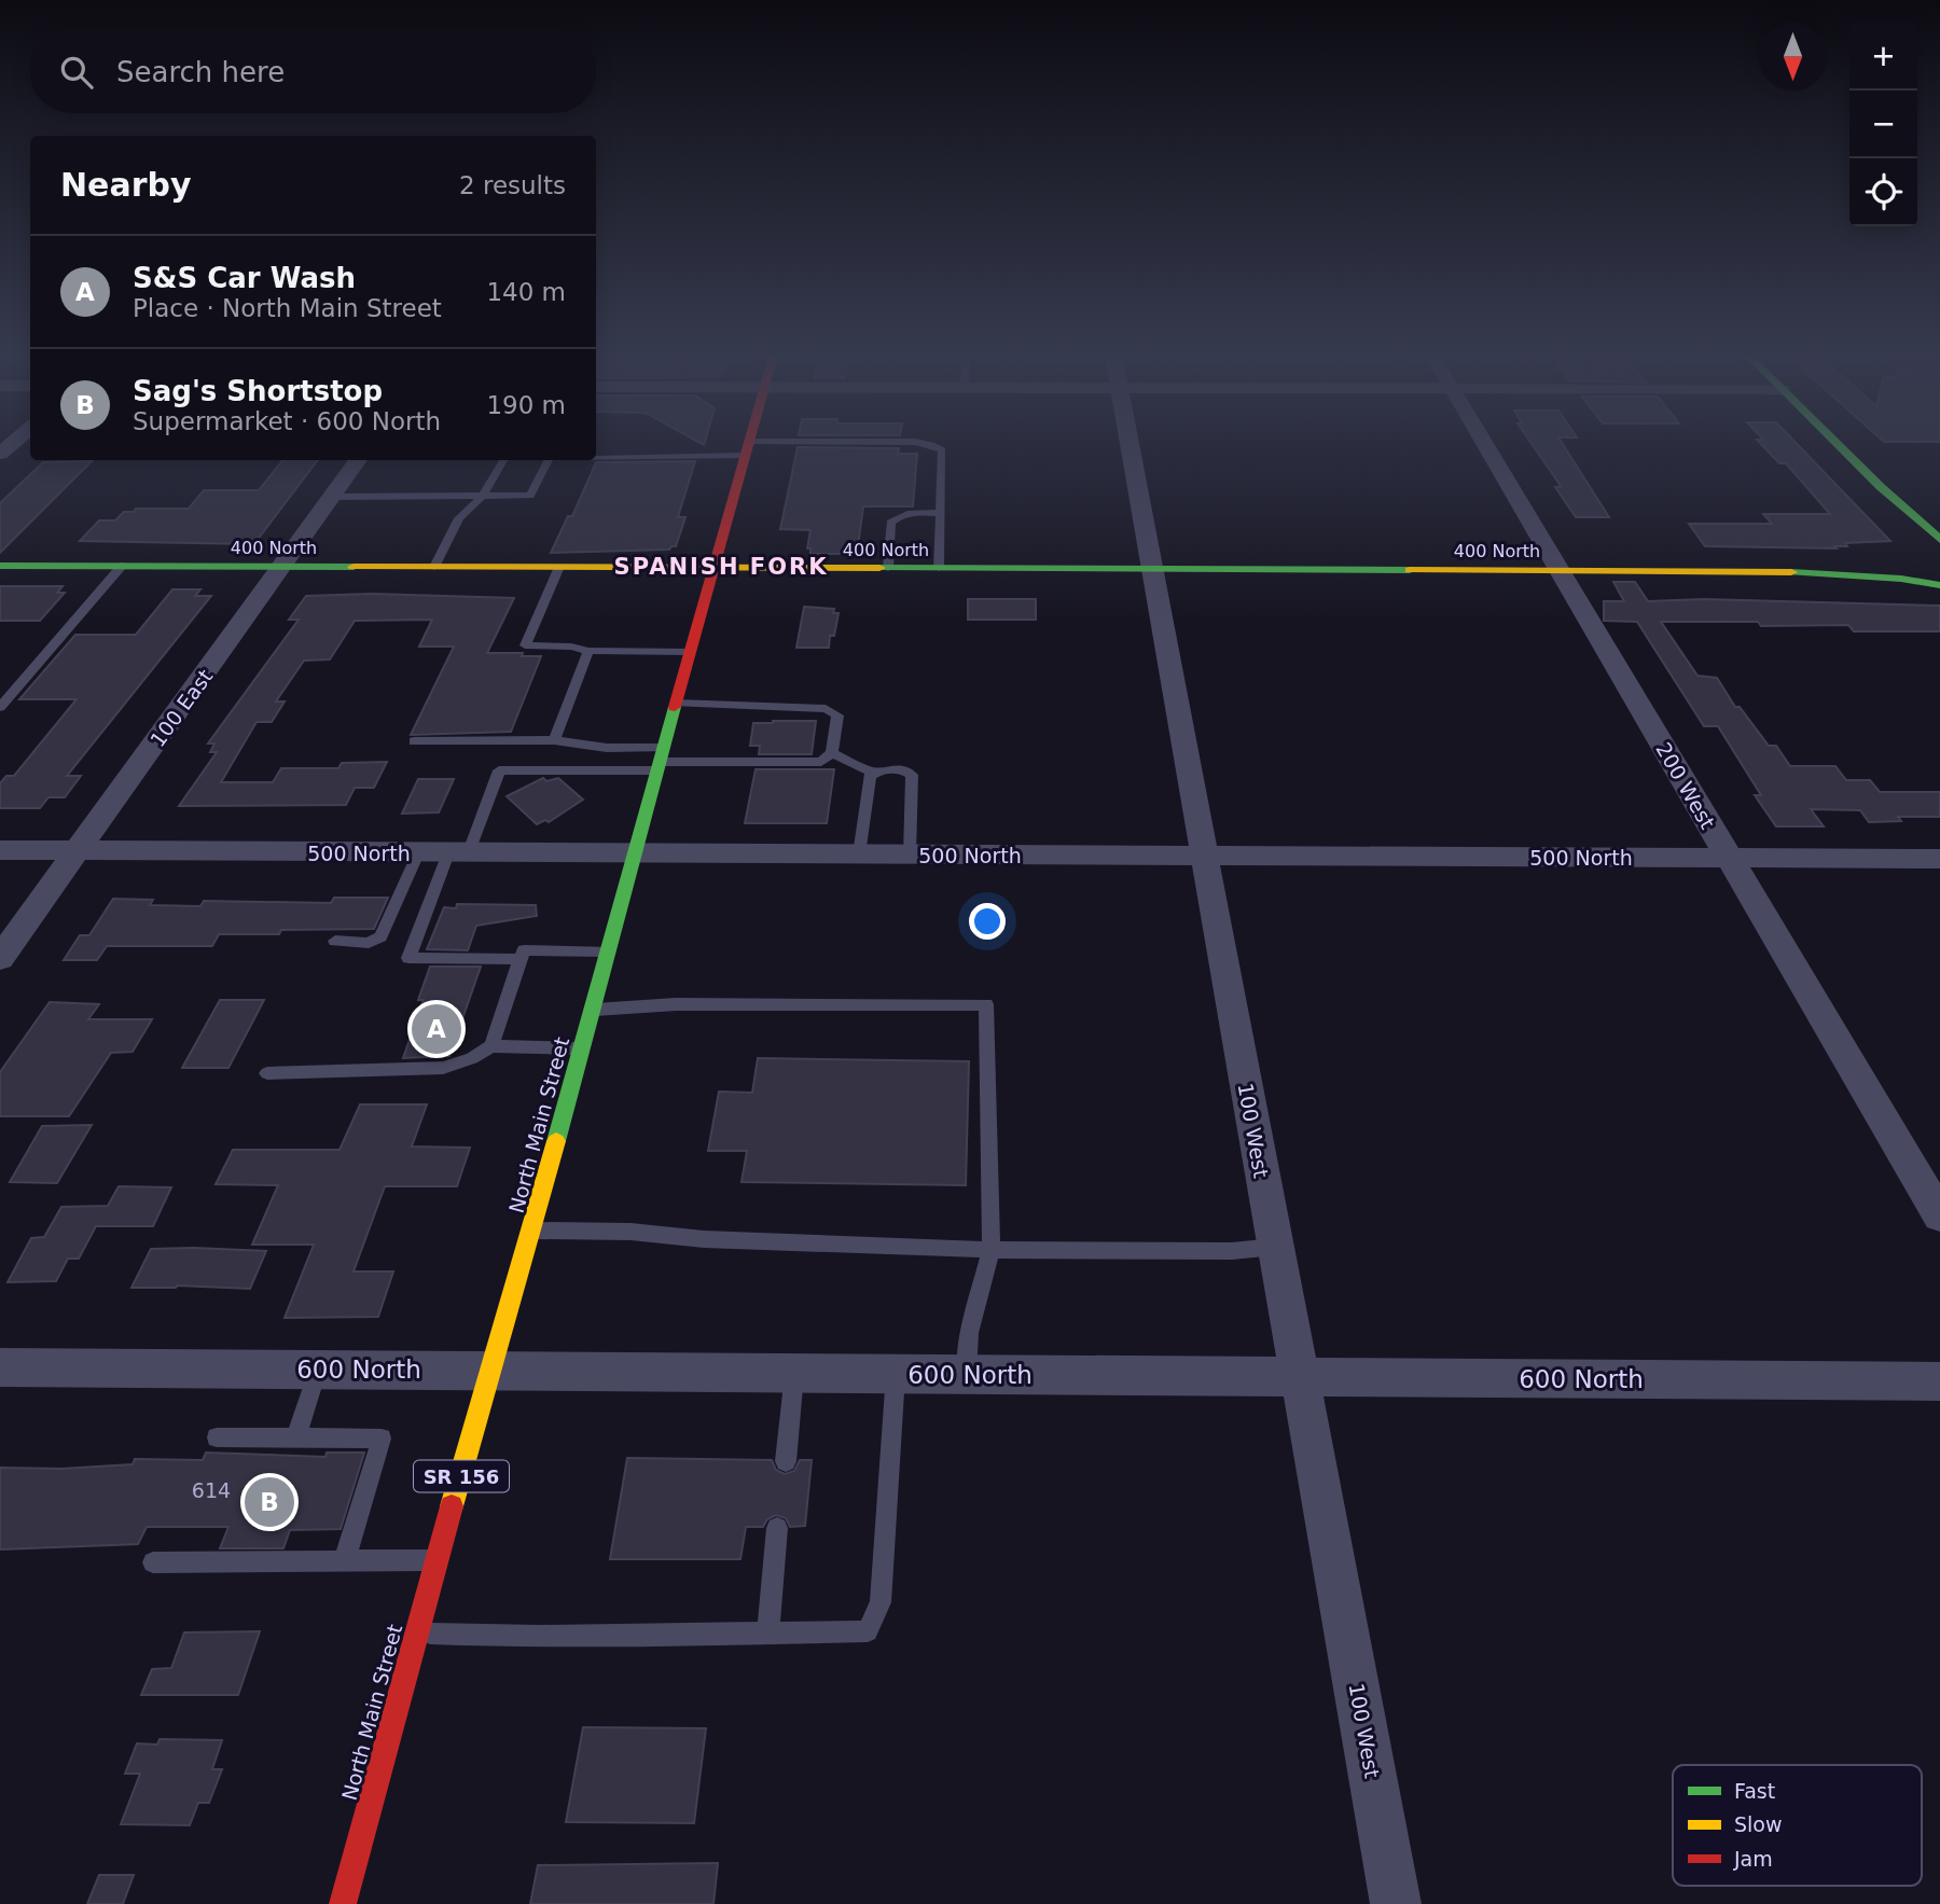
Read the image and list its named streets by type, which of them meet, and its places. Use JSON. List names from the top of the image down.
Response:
{
  "streets": {
    "main road": ["400 North", "North Main Street", "SR 156"],
    "street": [
      "100 East",
      "200 West",
      "500 North",
      "100 West",
      "600 North"
    ]
  },
  "crossings": [
    ["400 North", "100 East"],
    ["400 North", "200 West"],
    ["400 North", "North Main Street"],
    ["400 North", "100 West"],
    ["100 East", "500 North"],
    ["200 West", "500 North"],
    ["500 North", "North Main Street"],
    ["500 North", "100 West"],
    ["North Main Street", "600 North"],
    ["100 West", "600 North"]
  ],
  "districts": ["SPANISH FORK"],
  "house_numbers": ["614"],
  "legend": ["Fast", "Slow", "Jam"],
  "north": "bottom",
  "page": {
    "map_buttons": ["+", "−"],
    "search": "Search here",
    "heading": ["Nearby", "2 results"],
    "list": [
      {
        "mark": "A",
        "name": "S&S Car Wash",
        "note": "Place · North Main Street",
        "value": "140 m"
      },
      {
        "mark": "B",
        "name": "Sag's Shortstop",
        "note": "Supermarket · 600 North",
        "value": "190 m"
      }
    ],
    "pins": ["A", "B"]
  }
}
